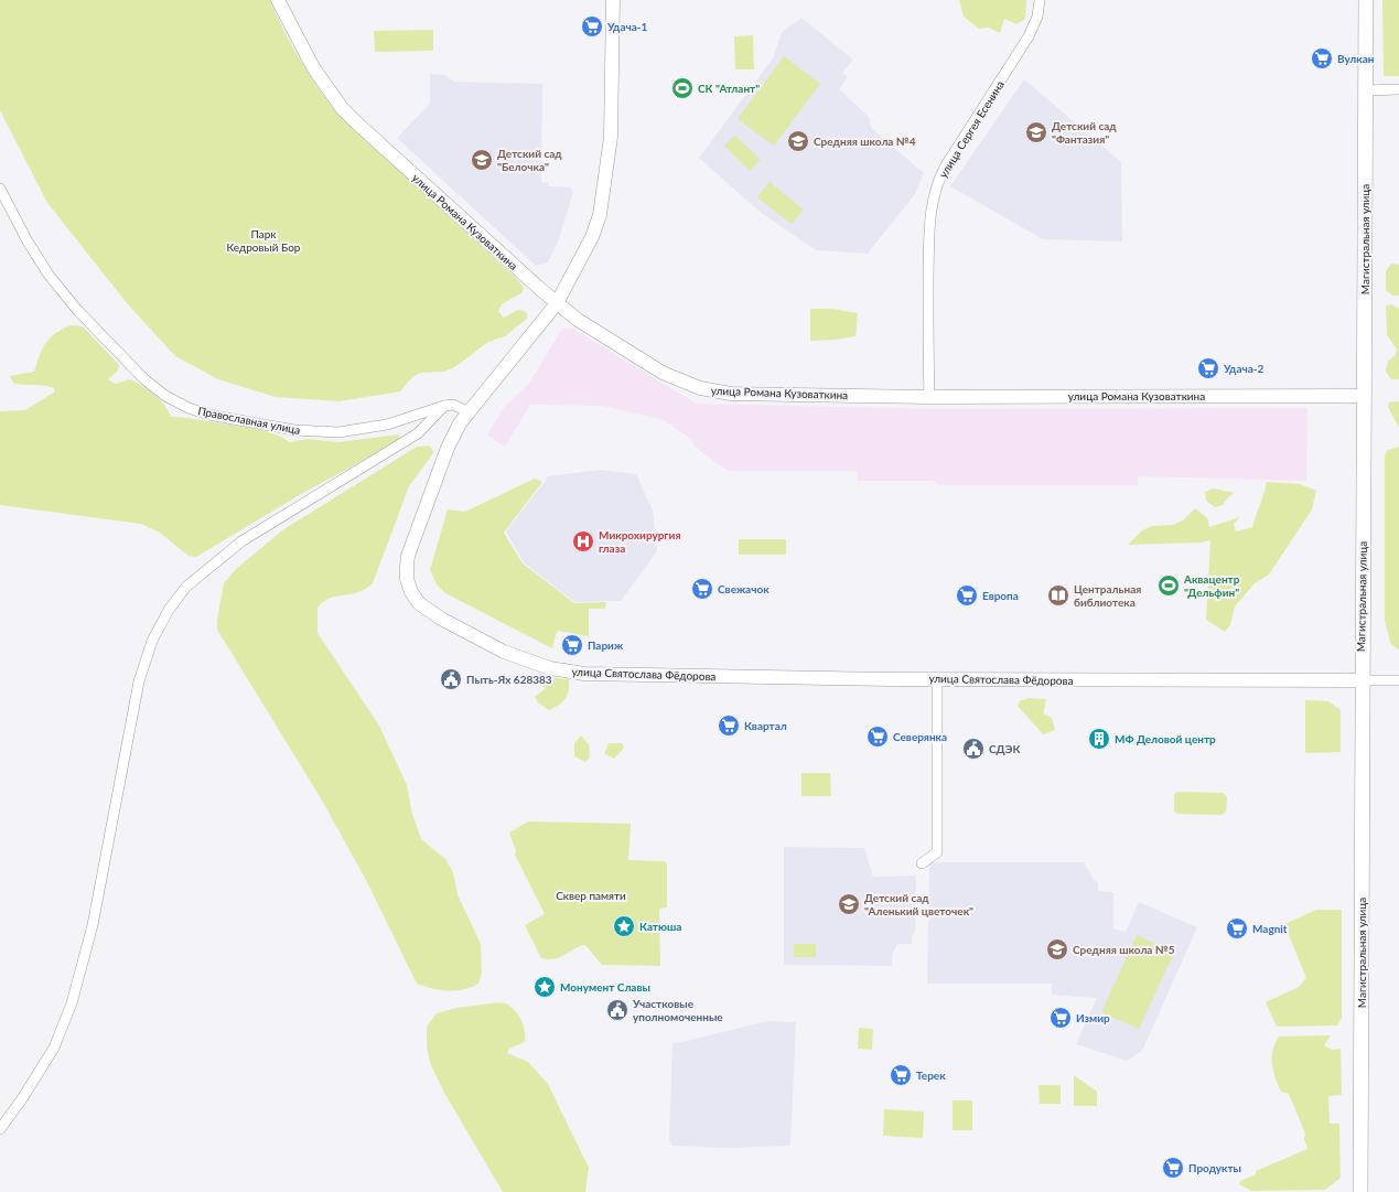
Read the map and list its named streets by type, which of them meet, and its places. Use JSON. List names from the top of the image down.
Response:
{
  "streets": {
    "main road": ["Магистральная улица"],
    "street": [
      "улица Сергея Есенина",
      "улица Романа Кузоваткина",
      "Православная улица",
      "улица Святослава Фёдорова"
    ]
  },
  "crossings": [
    ["улица Сергея Есенина", "улица Романа Кузоваткина"],
    ["улица Романа Кузоваткина", "Магистральная улица"],
    ["улица Романа Кузоваткина", "улица Святослава Фёдорова"],
    ["Магистральная улица", "улица Святослава Фёдорова"]
  ],
  "parks": ["Парк Кедровый Бор", "Сквер памяти"],
  "places": {
    "supermarket": [
      "Удача-1",
      "Вулкан",
      "Удача-2",
      "Свежачок",
      "Европа",
      "Париж",
      "Квартал",
      "Северянка",
      "Magnit",
      "Измир",
      "Терек",
      "Продукты"
    ],
    "sports": ["СК \"Атлант\"", "Аквацентр \"Дельфин\""],
    "school or university": [
      "Детский сад \"Фантазия\"",
      "Средняя школа №4",
      "Детский сад \"Белочка\"",
      "Детский сад \"Аленький цветочек\"",
      "Средняя школа №5"
    ],
    "hospital": ["Микрохирургия глаза"],
    "library": ["Центральная библиотека"],
    "public building": ["Пыть-Ях 628383", "СДЭК", "Участковые уполномоченные"],
    "building": ["МФ Деловой центр"],
    "place": ["Катюша", "Монумент Славы"]
  }
}
